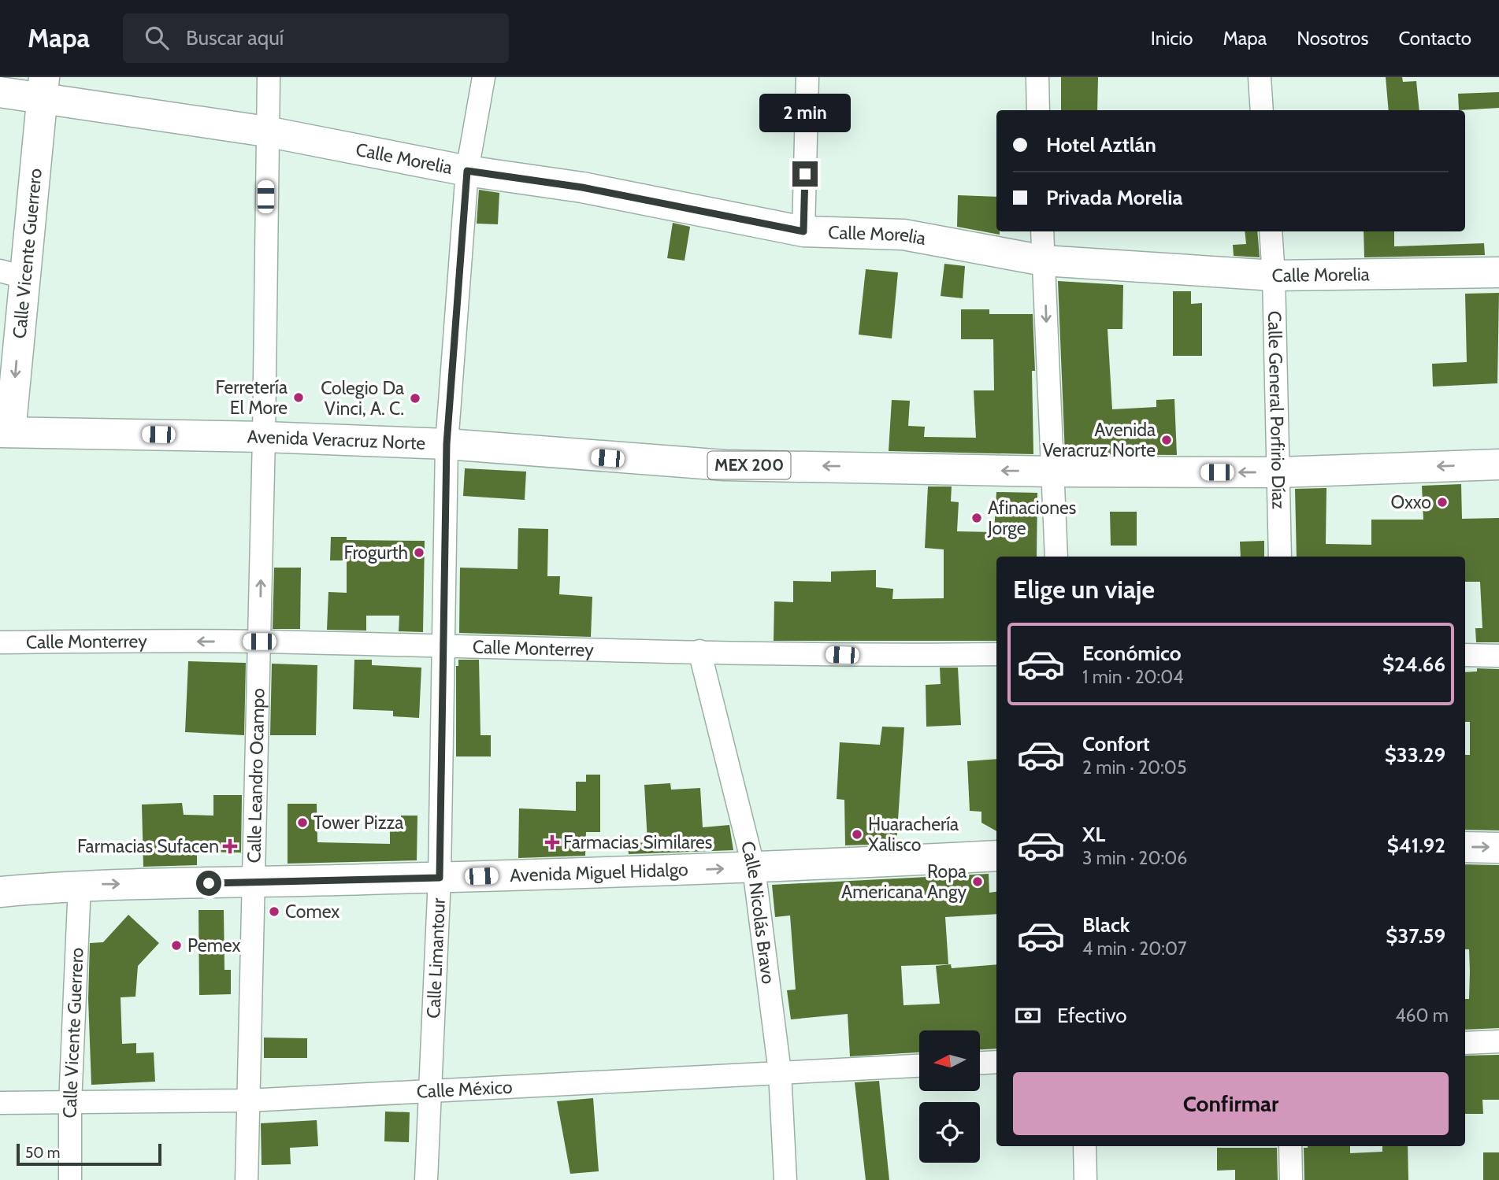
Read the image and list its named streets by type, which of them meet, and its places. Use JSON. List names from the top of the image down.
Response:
{
  "streets": {
    "main road": [
      "Calle Morelia",
      "Calle Vicente Guerrero",
      "Avenida Veracruz Norte",
      "MEX 200",
      "Avenida Miguel Hidalgo"
    ],
    "street": [
      "Calle General Porfirio Díaz",
      "Calle Monterrey",
      "Calle Leandro Ocampo",
      "Calle Nicolás Bravo",
      "Calle Limantour",
      "Calle México"
    ]
  },
  "crossings": [
    ["Calle Morelia", "Calle Vicente Guerrero"],
    ["Calle Morelia", "Calle General Porfirio Díaz"],
    ["Calle Morelia", "Calle Leandro Ocampo"],
    ["Calle Morelia", "Calle Limantour"],
    ["Calle Vicente Guerrero", "Avenida Veracruz Norte"],
    ["Calle Vicente Guerrero", "Avenida Miguel Hidalgo"],
    ["Calle Vicente Guerrero", "Calle México"],
    ["Calle General Porfirio Díaz", "Avenida Veracruz Norte"],
    ["Avenida Veracruz Norte", "Calle Leandro Ocampo"],
    ["Avenida Veracruz Norte", "Calle Limantour"],
    ["Calle Monterrey", "Calle Leandro Ocampo"],
    ["Calle Monterrey", "Calle Nicolás Bravo"],
    ["Calle Monterrey", "Calle Limantour"],
    ["Calle Leandro Ocampo", "Avenida Miguel Hidalgo"],
    ["Calle Leandro Ocampo", "Calle México"],
    ["Avenida Miguel Hidalgo", "Calle Nicolás Bravo"],
    ["Avenida Miguel Hidalgo", "Calle Limantour"],
    ["Calle Nicolás Bravo", "Calle México"],
    ["Calle Limantour", "Calle México"]
  ],
  "one_way": ["Avenida Veracruz Norte", "Avenida Miguel Hidalgo"],
  "places": {
    "other": [
      "Ferretería El More",
      "Colegio Da Vinci, A. C.",
      "Avenida Veracruz Norte",
      "Oxxo",
      "Afinaciones Jorge",
      "Frogurth",
      "Tower Pizza",
      "Huarachería Xalisco",
      "Ropa Americana Angy",
      "Comex",
      "Pemex"
    ],
    "health": ["Farmacias Similares", "Farmacias Sufacen"]
  },
  "scale_bar": "50 m",
  "north": "left",
  "page": {
    "header": "Mapa",
    "search": "Buscar aquí",
    "nav": [
      "Inicio",
      "Mapa",
      "Nosotros",
      "Contacto"
    ],
    "bubble": "2 min",
    "banner": ["Hotel Aztlán", "Privada Morelia"],
    "heading": "Elige un viaje",
    "list": [
      {
        "name": "Económico",
        "note": "1 min · 20:04",
        "value": "$24.66"
      },
      {
        "name": "Confort",
        "note": "2 min · 20:05",
        "value": "$33.29"
      },
      {
        "name": "XL",
        "note": "3 min · 20:06",
        "value": "$41.92"
      },
      {
        "name": "Black",
        "note": "4 min · 20:07",
        "value": "$37.59"
      }
    ],
    "pay": ["Efectivo", "460 m"],
    "buttons": "Confirmar",
    "scale": "50 m"
  }
}
